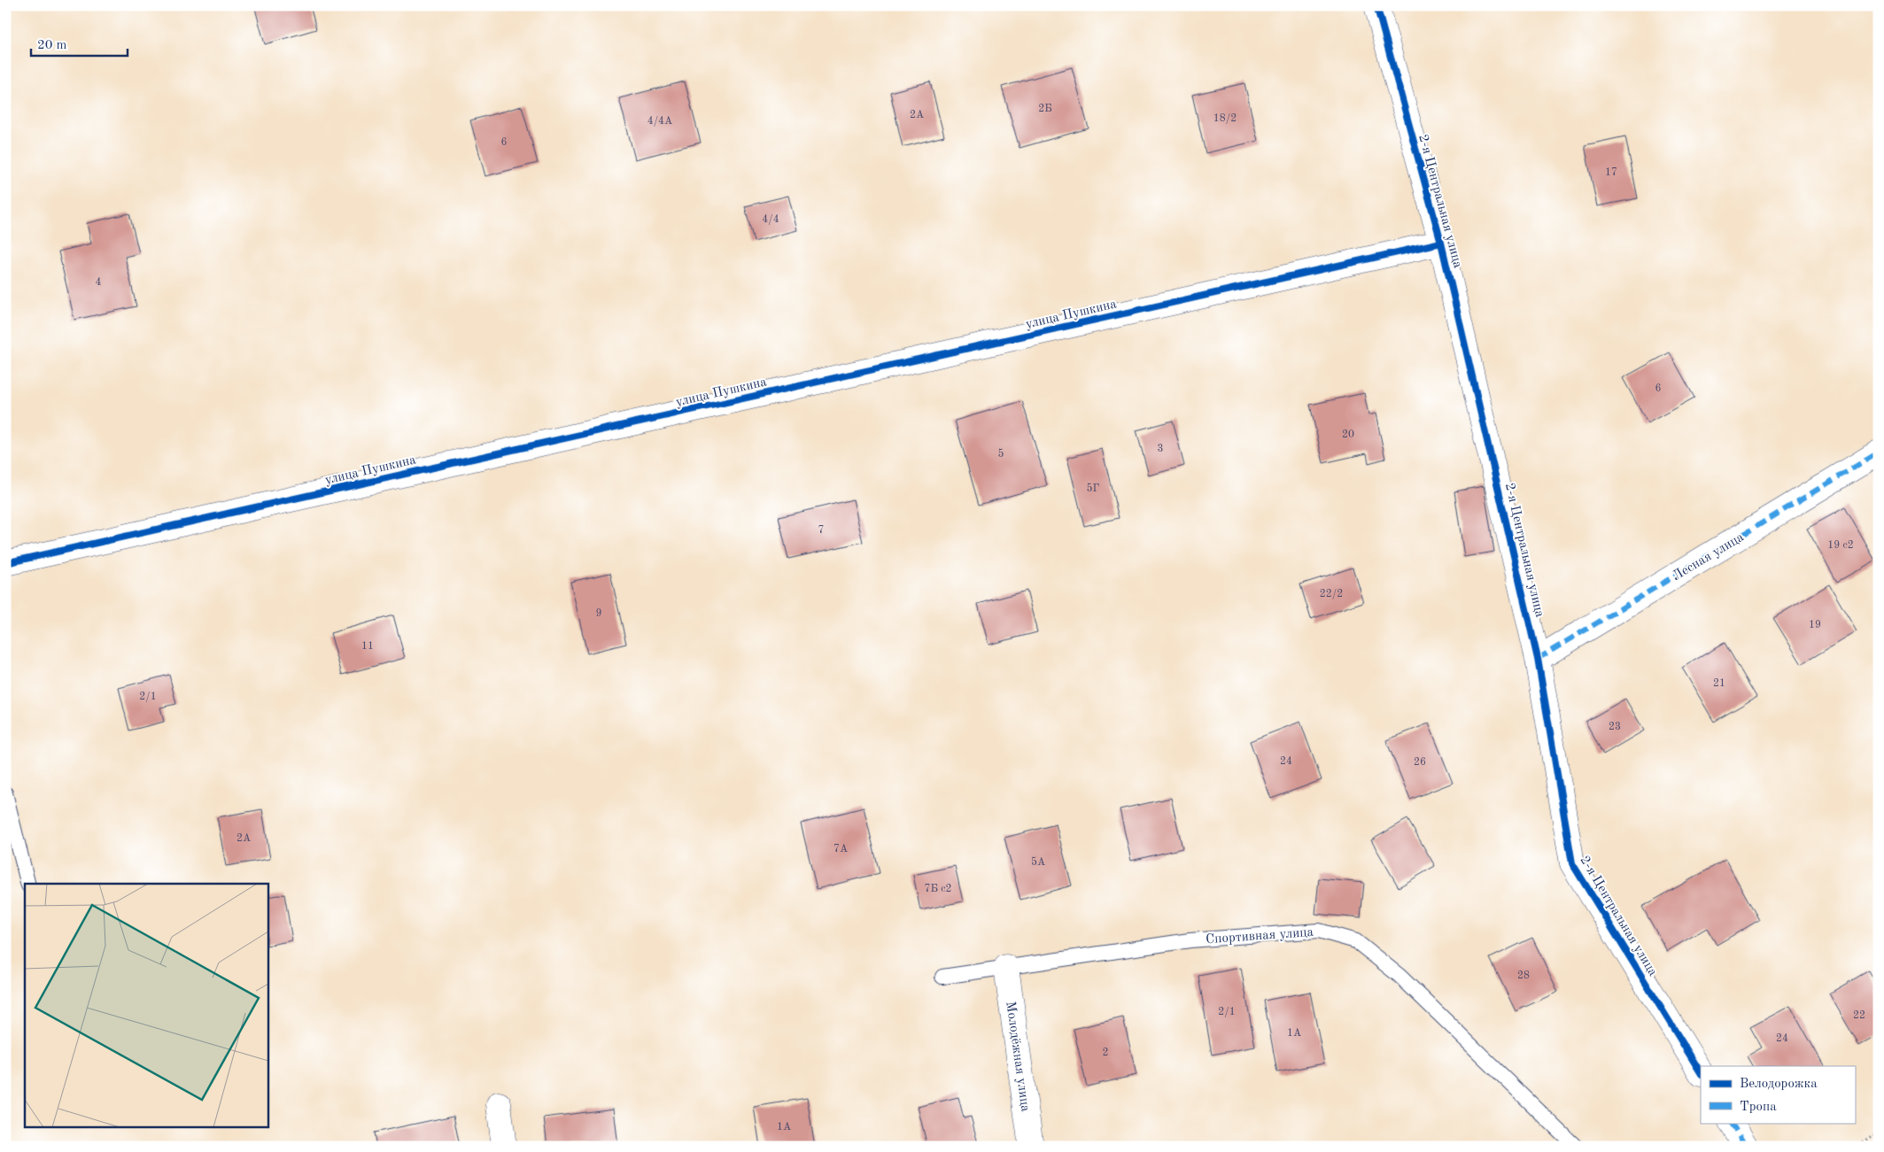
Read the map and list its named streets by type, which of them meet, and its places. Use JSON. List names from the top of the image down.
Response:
{
  "streets": {
    "street": [
      "2-я Центральная улица",
      "улица Пушкина",
      "Лесная улица",
      "Молодёжная улица"
    ],
    "lane": ["Спортивная улица"]
  },
  "crossings": [
    ["2-я Центральная улица", "улица Пушкина"],
    ["2-я Центральная улица", "Лесная улица"],
    ["Спортивная улица", "Молодёжная улица"]
  ],
  "house_numbers": [
    "2Б",
    "2А",
    "18/2",
    "4/4А",
    "6",
    "17",
    "4/4",
    "4",
    "6",
    "20",
    "3",
    "5",
    "5Г",
    "7",
    "19 с2",
    "22/2",
    "9",
    "19",
    "11",
    "21",
    "2/1",
    "23",
    "24",
    "26",
    "2А",
    "7А",
    "5А",
    "7Б с2",
    "28",
    "2/1",
    "22",
    "1А",
    "24",
    "2",
    "1А"
  ],
  "legend": ["Велодорожка", "Тропа"],
  "scale_bar": "20 m"
}
